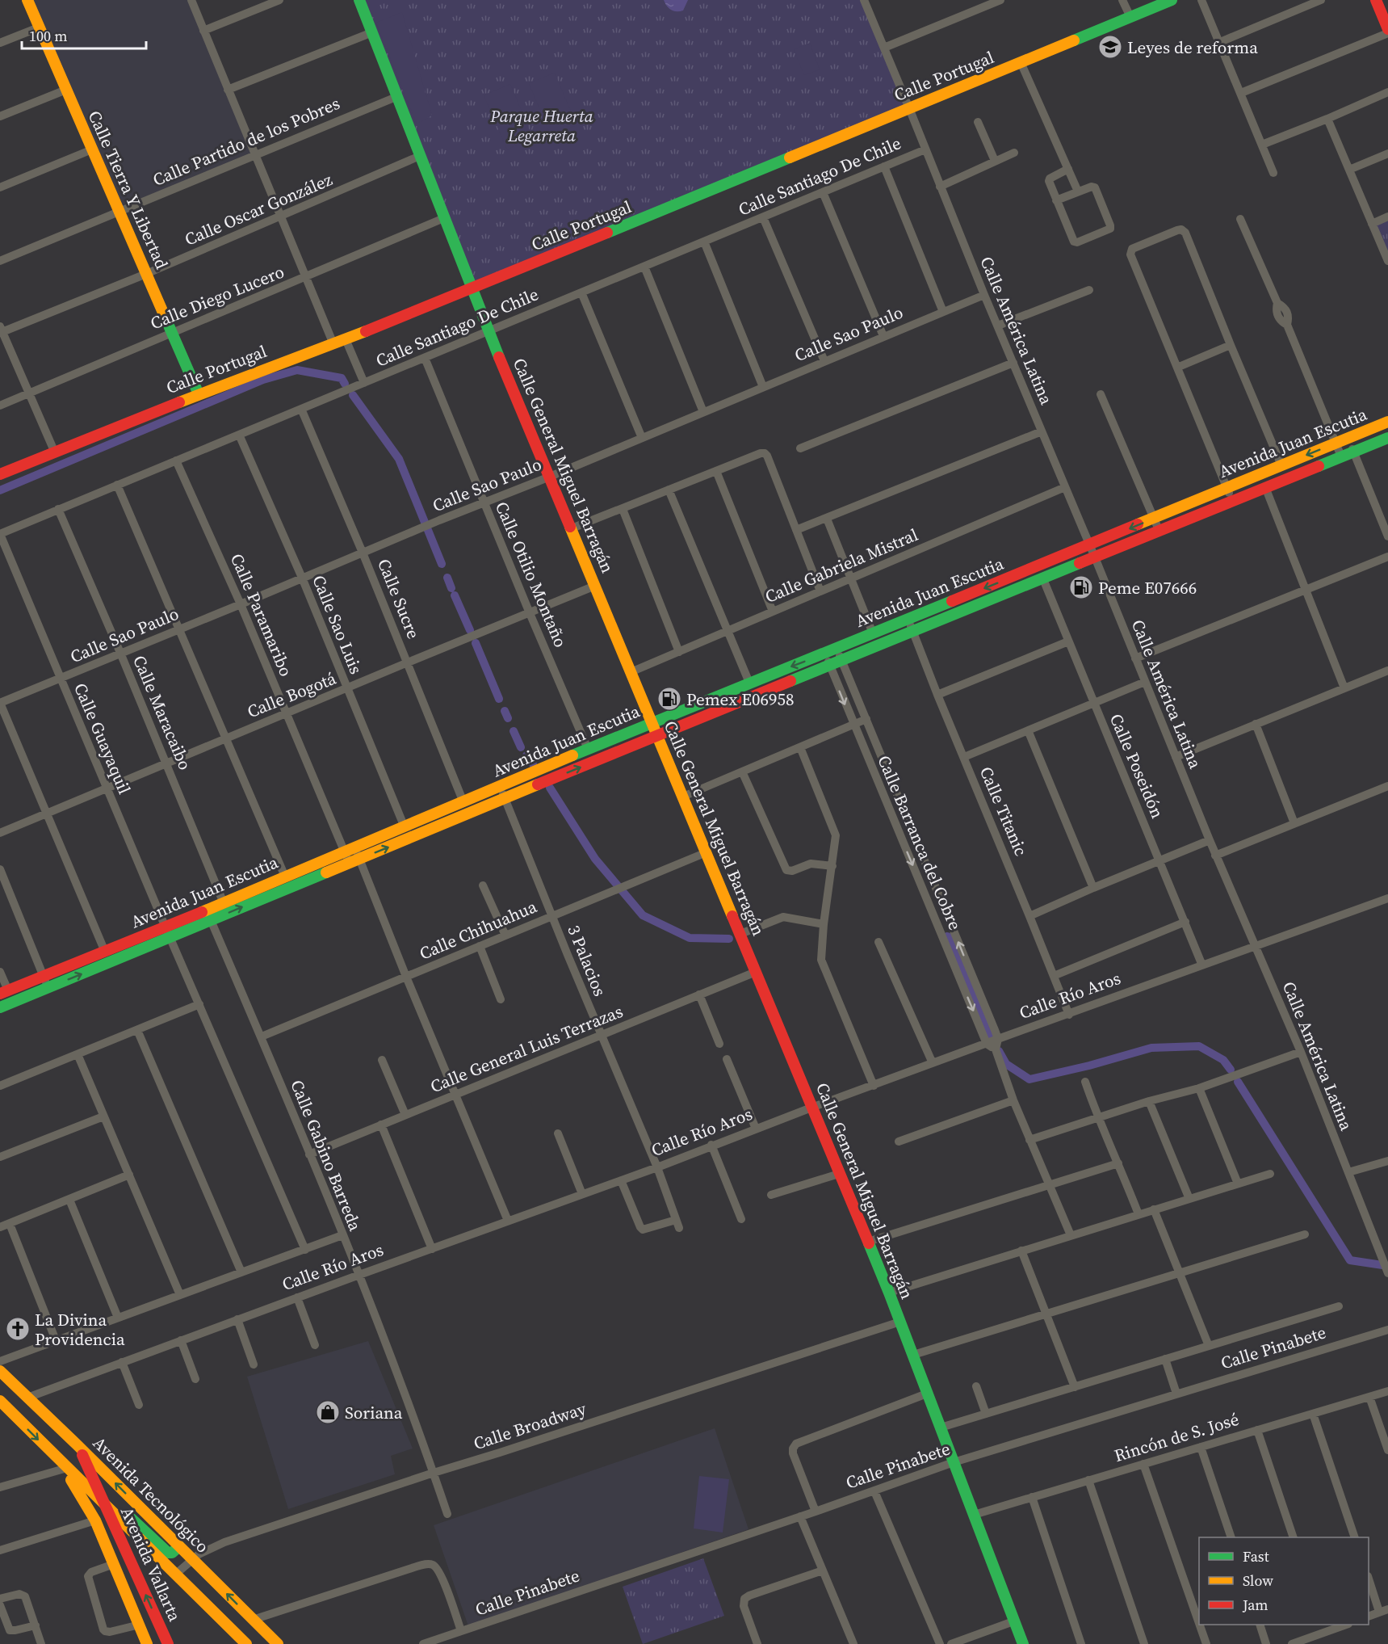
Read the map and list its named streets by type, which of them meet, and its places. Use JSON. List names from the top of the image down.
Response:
{
  "streets": {
    "main road": [
      "Calle Portugal",
      "Calle Tierra Y Libertad",
      "Avenida Juan Escutia",
      "Calle General Miguel Barragán",
      "Avenida Tecnológico",
      "Avenida Vallarta"
    ],
    "street": [
      "Calle Partido de los Pobres",
      "Calle Santiago De Chile",
      "Calle Oscar González",
      "Calle Diego Lucero",
      "Calle América Latina",
      "Calle Sao Paulo",
      "Calle Gabriela Mistral",
      "Calle Otilio Montaño",
      "Calle Sucre",
      "Calle Paramaribo",
      "Calle Sao Luis",
      "Calle Bogotá",
      "Calle Maracaibo",
      "Calle Guayaquil",
      "Calle Poseidón",
      "Calle Titanic",
      "Calle Barranca del Cobre",
      "Calle Chihuahua",
      "3 Palacios",
      "Calle Río Aros",
      "Calle General Luis Terrazas",
      "Calle Gabino Barreda",
      "Calle Pinabete",
      "Calle Broadway",
      "Rincón de S. José"
    ]
  },
  "crossings": [
    ["Calle Portugal", "Calle Tierra Y Libertad"],
    ["Calle Portugal", "Calle América Latina"],
    ["Calle Portugal", "Calle General Miguel Barragán"],
    ["Calle Partido de los Pobres", "Calle Tierra Y Libertad"],
    ["Calle Partido de los Pobres", "Calle General Miguel Barragán"],
    ["Calle Santiago De Chile", "Calle América Latina"],
    ["Calle Santiago De Chile", "Calle General Miguel Barragán"],
    ["Calle Santiago De Chile", "Calle Otilio Montaño"],
    ["Calle Santiago De Chile", "Calle Sucre"],
    ["Calle Santiago De Chile", "Calle Paramaribo"],
    ["Calle Santiago De Chile", "Calle Sao Luis"],
    ["Calle Santiago De Chile", "Calle Maracaibo"],
    ["Calle Santiago De Chile", "Calle Guayaquil"],
    ["Calle Tierra Y Libertad", "Calle Oscar González"],
    ["Calle Tierra Y Libertad", "Calle Diego Lucero"],
    ["Calle Oscar González", "Calle General Miguel Barragán"],
    ["Calle Diego Lucero", "Calle General Miguel Barragán"],
    ["Calle América Latina", "Calle Sao Paulo"],
    ["Calle América Latina", "Avenida Juan Escutia"],
    ["Calle América Latina", "Calle Gabriela Mistral"],
    ["Calle América Latina", "Calle Río Aros"],
    ["Calle Sao Paulo", "Calle General Miguel Barragán"],
    ["Calle Sao Paulo", "Calle Otilio Montaño"],
    ["Calle Sao Paulo", "Calle Sucre"],
    ["Calle Sao Paulo", "Calle Paramaribo"],
    ["Calle Sao Paulo", "Calle Sao Luis"],
    ["Calle Sao Paulo", "Calle Maracaibo"],
    ["Calle Sao Paulo", "Calle Guayaquil"],
    ["Avenida Juan Escutia", "Calle General Miguel Barragán"],
    ["Avenida Juan Escutia", "Calle Otilio Montaño"],
    ["Avenida Juan Escutia", "Calle Sucre"],
    ["Avenida Juan Escutia", "Calle Paramaribo"],
    ["Avenida Juan Escutia", "Calle Sao Luis"],
    ["Avenida Juan Escutia", "Calle Maracaibo"],
    ["Avenida Juan Escutia", "Calle Guayaquil"],
    ["Avenida Juan Escutia", "Calle Poseidón"],
    ["Avenida Juan Escutia", "Calle Titanic"],
    ["Avenida Juan Escutia", "Calle Barranca del Cobre"],
    ["Avenida Juan Escutia", "3 Palacios"],
    ["Avenida Juan Escutia", "Calle Gabino Barreda"],
    ["Calle General Miguel Barragán", "Calle Gabriela Mistral"],
    ["Calle General Miguel Barragán", "Calle Bogotá"],
    ["Calle General Miguel Barragán", "Calle Chihuahua"],
    ["Calle General Miguel Barragán", "Calle Río Aros"],
    ["Calle General Miguel Barragán", "Calle General Luis Terrazas"],
    ["Calle General Miguel Barragán", "Calle Pinabete"],
    ["Calle General Miguel Barragán", "Calle Broadway"],
    ["Calle General Miguel Barragán", "Rincón de S. José"],
    ["Calle Otilio Montaño", "Calle Bogotá"],
    ["Calle Sucre", "Calle Bogotá"],
    ["Calle Paramaribo", "Calle Bogotá"],
    ["Calle Paramaribo", "Calle Chihuahua"],
    ["Calle Paramaribo", "Calle Río Aros"],
    ["Calle Paramaribo", "Calle General Luis Terrazas"],
    ["Calle Sao Luis", "Calle Bogotá"],
    ["Calle Bogotá", "Calle Maracaibo"],
    ["Calle Bogotá", "Calle Guayaquil"],
    ["Calle Poseidón", "Calle Río Aros"],
    ["Calle Titanic", "Calle Río Aros"],
    ["Calle Barranca del Cobre", "Calle Río Aros"],
    ["Calle Chihuahua", "3 Palacios"],
    ["Calle Chihuahua", "Calle Gabino Barreda"],
    ["3 Palacios", "Calle Río Aros"],
    ["3 Palacios", "Calle General Luis Terrazas"],
    ["Calle Río Aros", "Calle Gabino Barreda"],
    ["Calle Río Aros", "Avenida Tecnológico"],
    ["Calle General Luis Terrazas", "Calle Gabino Barreda"],
    ["Calle Gabino Barreda", "Calle Broadway"],
    ["Calle Broadway", "Avenida Tecnológico"],
    ["Avenida Tecnológico", "Avenida Vallarta"]
  ],
  "parks": ["Parque Huerta Legarreta"],
  "places": {
    "school or university": ["Leyes de reforma"],
    "fuel station": ["Peme E07666", "Pemex E06958"],
    "church": ["La Divina Providencia"],
    "shop": ["Soriana"]
  },
  "legend": ["Fast", "Slow", "Jam"],
  "scale_bar": "100 m"
}
